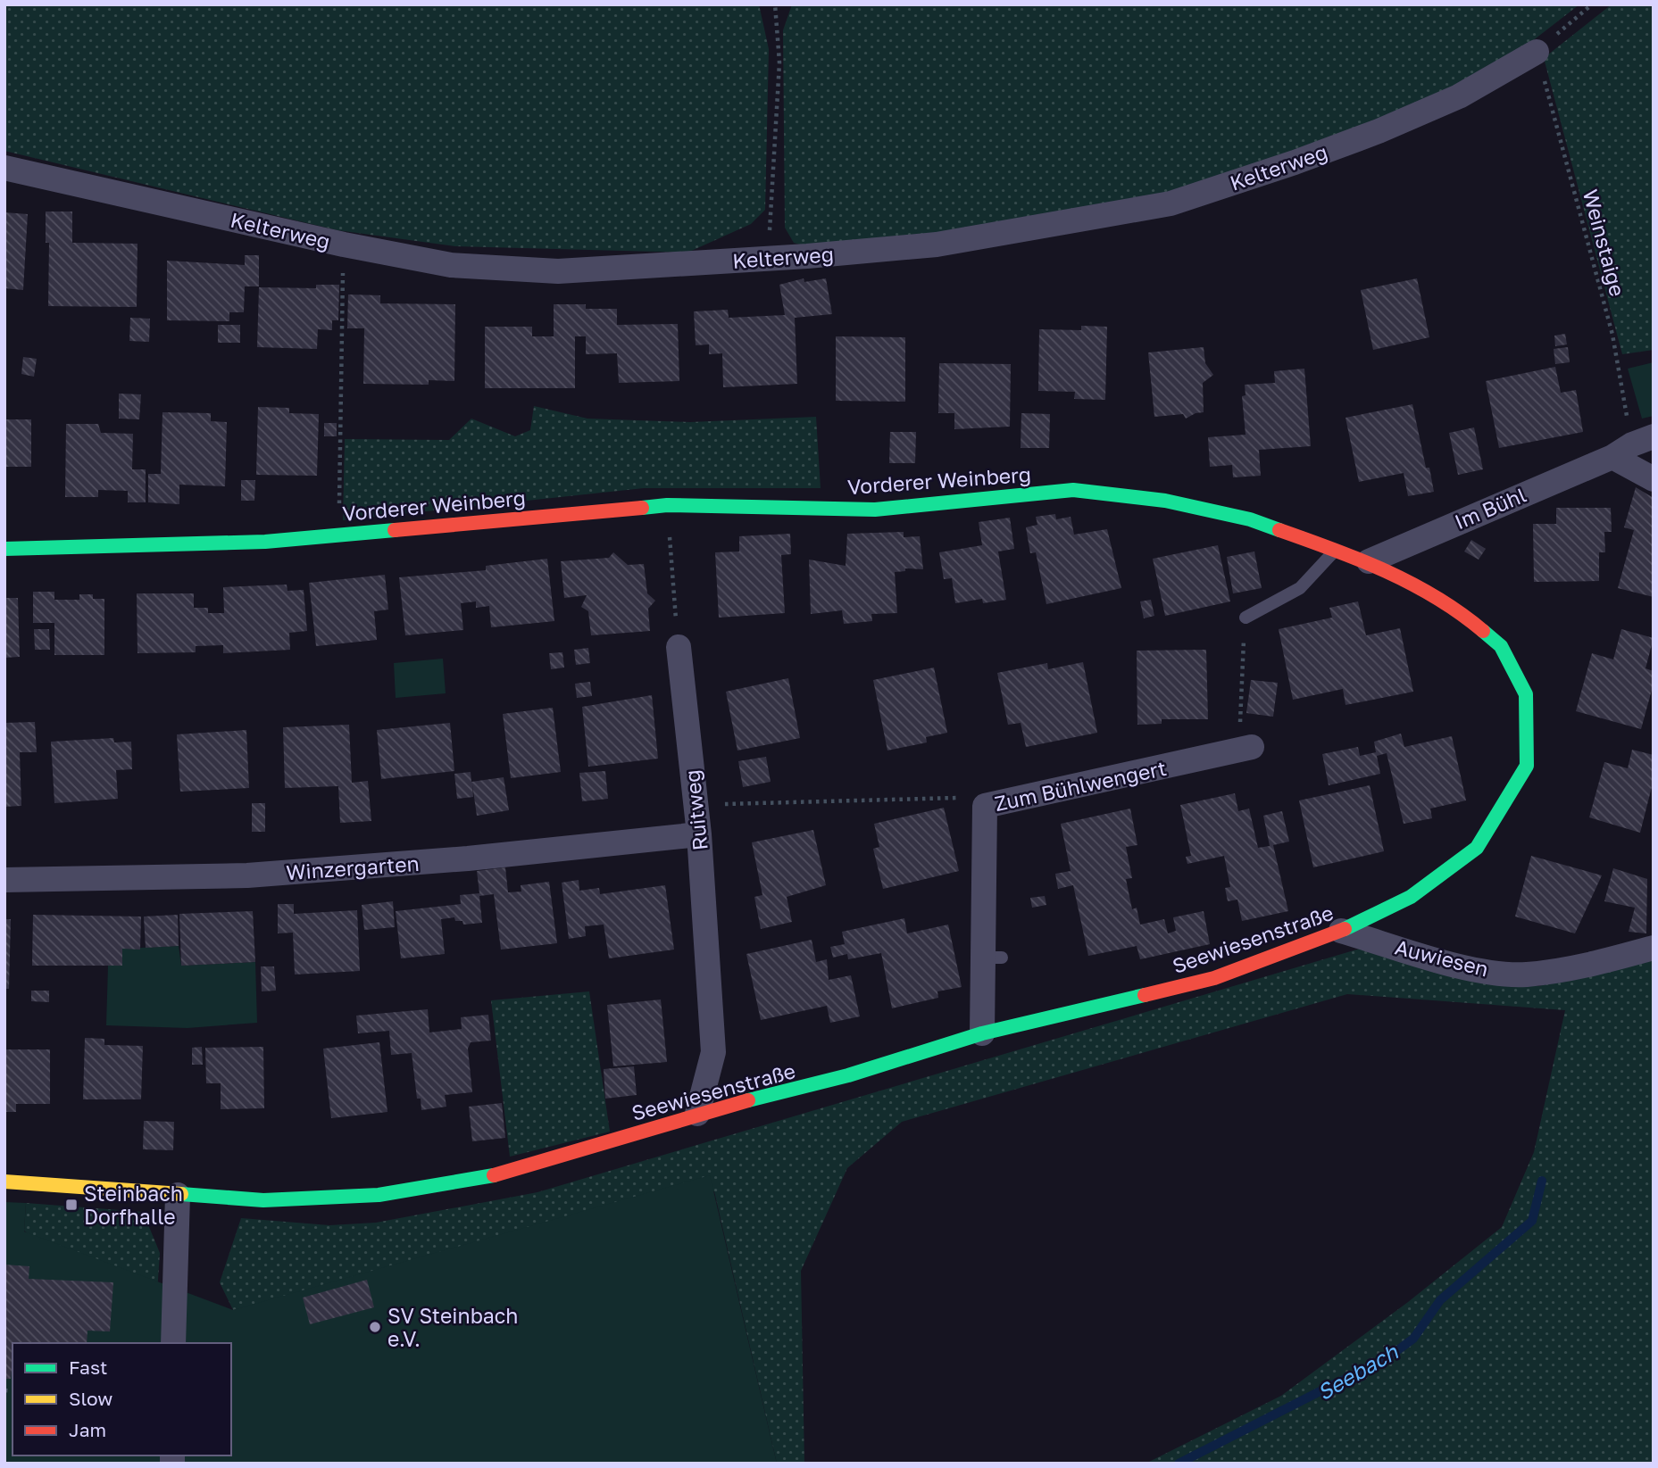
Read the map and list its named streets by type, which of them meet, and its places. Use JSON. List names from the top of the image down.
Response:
{
  "streets": {
    "street": [
      "Kelterweg",
      "Vorderer Weinberg",
      "Im Bühl",
      "Zum Bühlwengert",
      "Ruitweg",
      "Winzergarten",
      "Seewiesenstraße",
      "Auwiesen"
    ],
    "path": ["Weinstaige"]
  },
  "crossings": [
    ["Kelterweg", "Weinstaige"],
    ["Weinstaige", "Im Bühl"],
    ["Vorderer Weinberg", "Im Bühl"],
    ["Vorderer Weinberg", "Seewiesenstraße"],
    ["Zum Bühlwengert", "Seewiesenstraße"],
    ["Ruitweg", "Winzergarten"],
    ["Ruitweg", "Seewiesenstraße"],
    ["Seewiesenstraße", "Auwiesen"]
  ],
  "water": ["Seebach"],
  "places": {
    "transit": ["Steinbach Dorfhalle"],
    "other": ["SV Steinbach e.V."]
  },
  "legend": ["Fast", "Slow", "Jam"]
}
